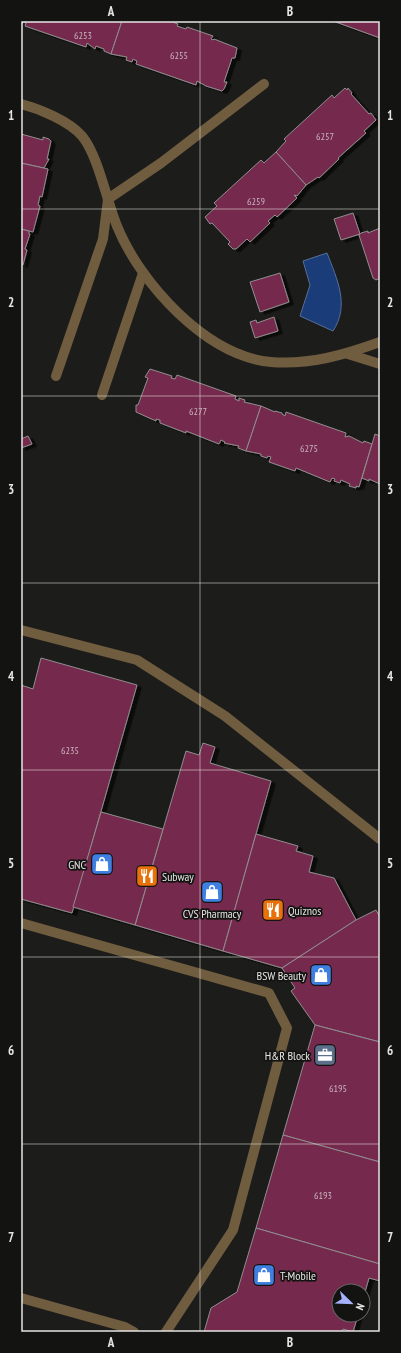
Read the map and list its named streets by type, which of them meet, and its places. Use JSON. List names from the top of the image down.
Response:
{
  "places": {
    "shop": [
      "GNC",
      "CVS Pharmacy",
      "BSW Beauty",
      "T-Mobile"
    ],
    "restaurant": ["Subway", "Quiznos"],
    "office": ["H&R Block"]
  },
  "house_numbers": [
    "6253",
    "6255",
    "6257",
    "6259",
    "6277",
    "6275",
    "6235",
    "6195",
    "6193"
  ],
  "north": "bottom right",
  "grid": {
    "columns": ["A", "B"],
    "rows": [
      "1",
      "2",
      "3",
      "4",
      "5",
      "6",
      "7"
    ]
  }
}
